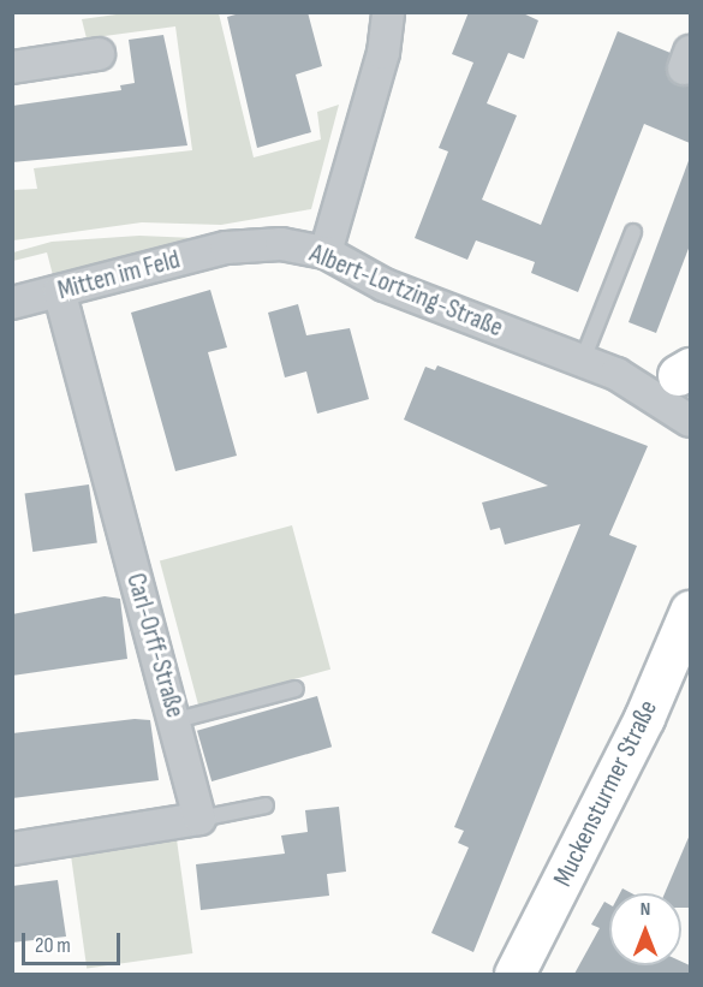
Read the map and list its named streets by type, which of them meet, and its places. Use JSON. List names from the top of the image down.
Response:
{
  "streets": {
    "main road": ["Muckensturmer Straße"],
    "street": ["Mitten im Feld", "Albert-Lortzing-Straße", "Carl-Orff-Straße"]
  },
  "crossings": [
    ["Mitten im Feld", "Albert-Lortzing-Straße"],
    ["Mitten im Feld", "Carl-Orff-Straße"]
  ],
  "scale_bar": "20 m",
  "north": "top"
}
